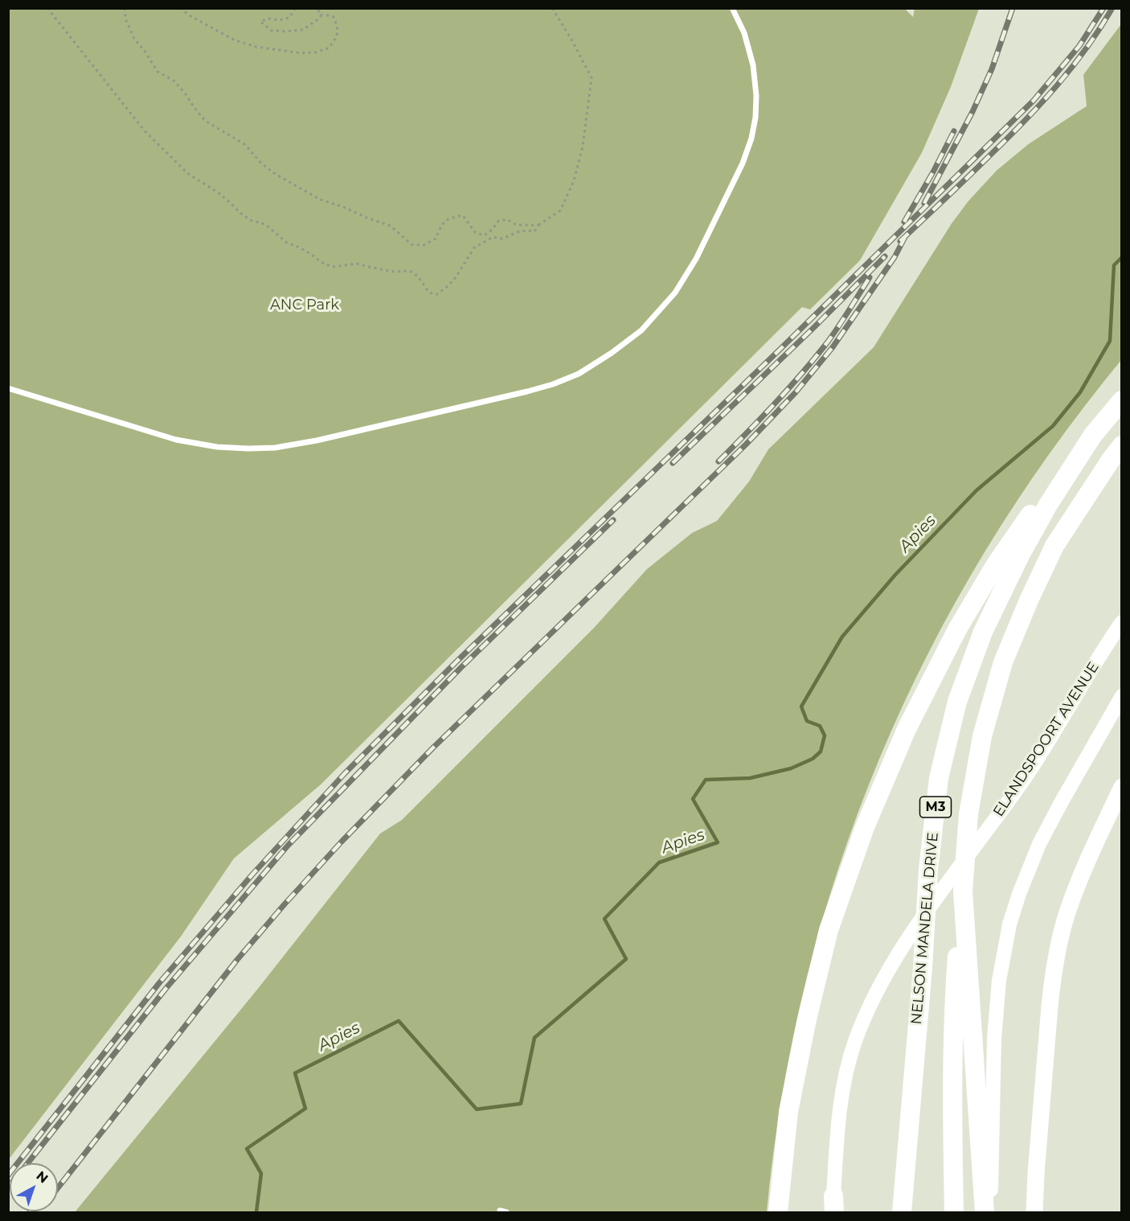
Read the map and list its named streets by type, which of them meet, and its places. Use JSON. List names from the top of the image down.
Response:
{
  "streets": {
    "highway": ["M3", "NELSON MANDELA DRIVE"],
    "main road": ["ELANDSPOORT AVENUE"]
  },
  "water": ["Apies"],
  "parks": ["ANC Park"],
  "north": "top right"
}
